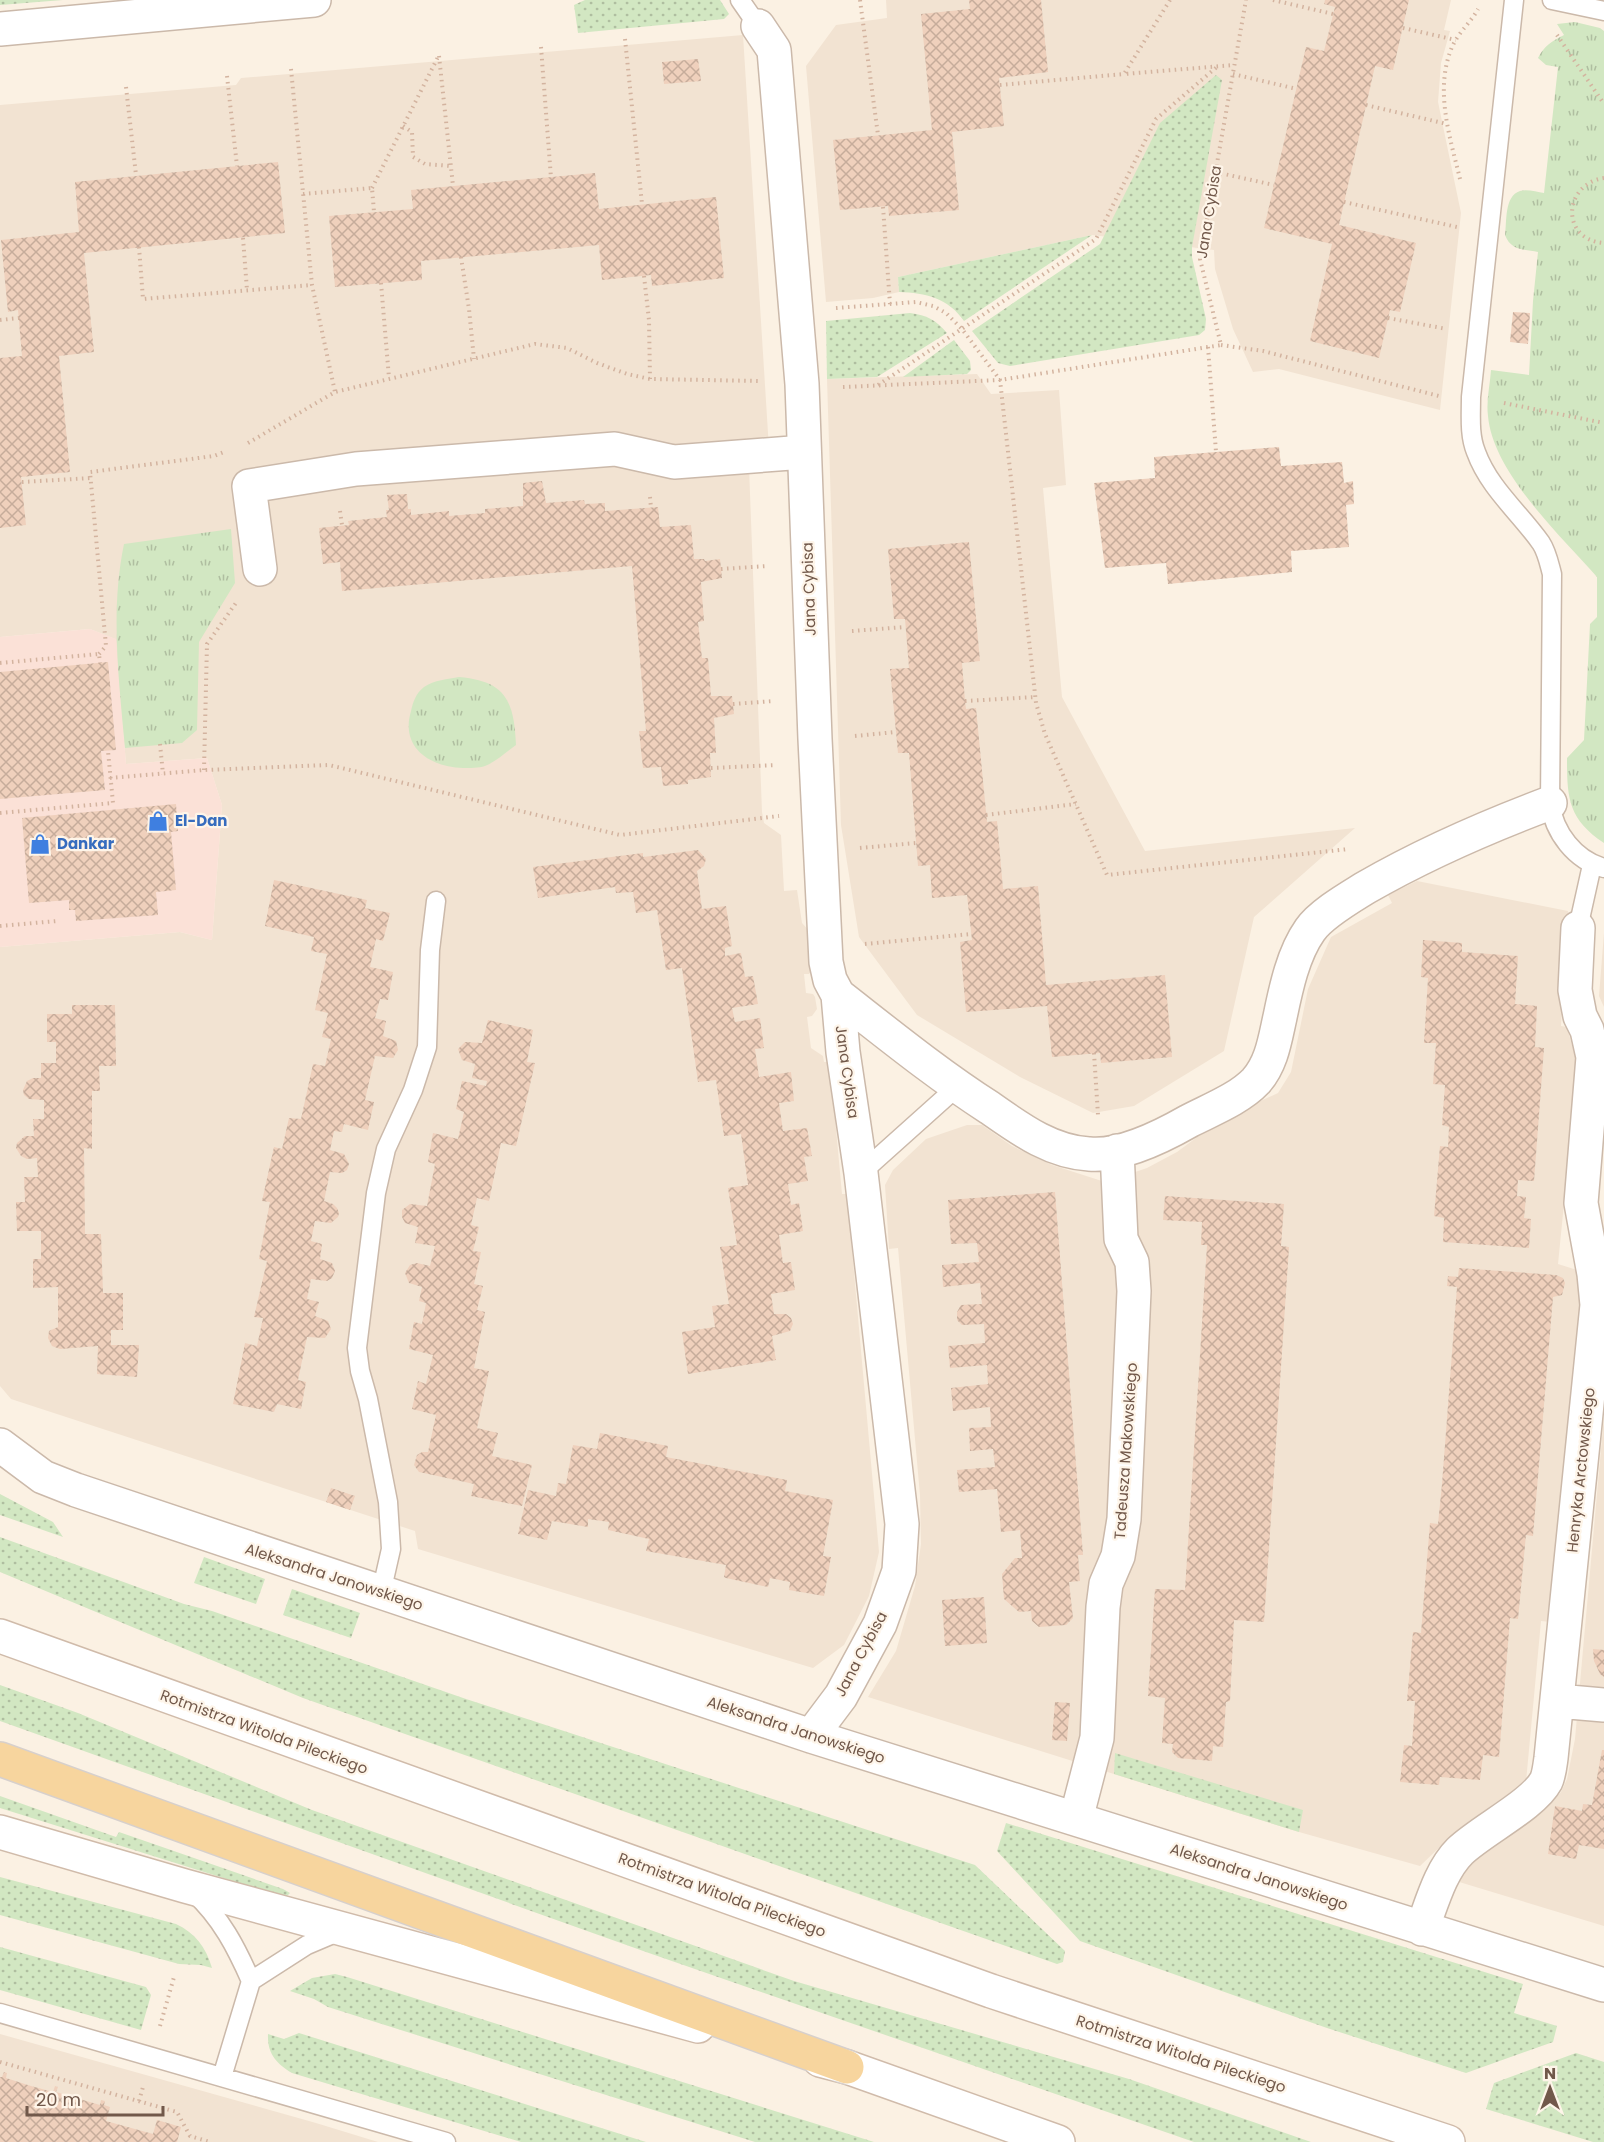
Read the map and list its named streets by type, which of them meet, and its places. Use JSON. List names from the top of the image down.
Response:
{
  "streets": {
    "street": [
      "Jana Cybisa",
      "Tadeusza Makowskiego",
      "Henryka Arctowskiego",
      "Aleksandra Janowskiego",
      "Rotmistrza Witolda Pileckiego"
    ]
  },
  "crossings": [
    ["Jana Cybisa", "Aleksandra Janowskiego"],
    ["Tadeusza Makowskiego", "Aleksandra Janowskiego"],
    ["Henryka Arctowskiego", "Aleksandra Janowskiego"]
  ],
  "places": {
    "shop": ["El-Dan", "Dankar"]
  },
  "scale_bar": "20 m",
  "north": "top"
}
